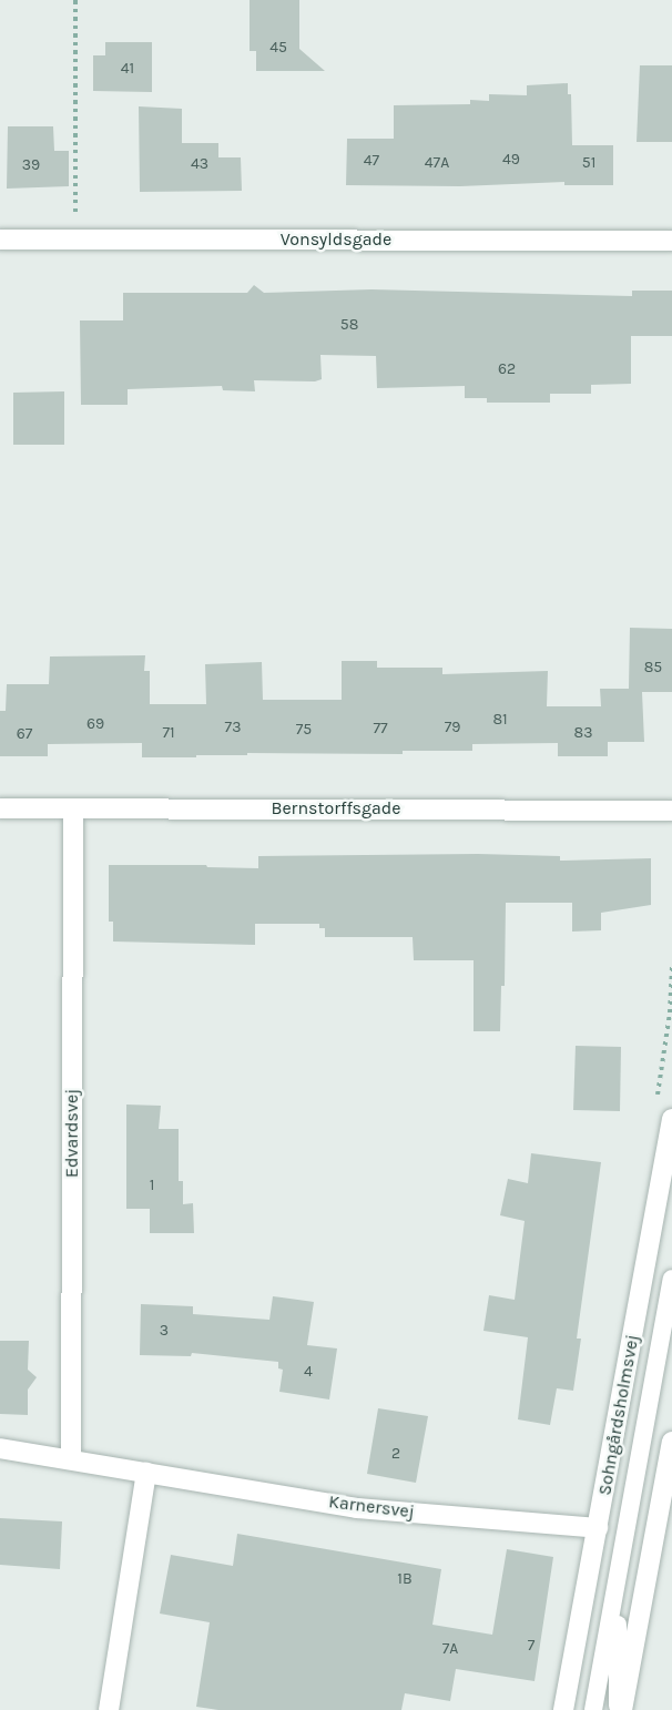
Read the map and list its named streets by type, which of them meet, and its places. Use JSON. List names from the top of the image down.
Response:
{
  "streets": {
    "street": [
      "Vonsyldsgade",
      "Bernstorffsgade",
      "Edvardsvej",
      "Sohngårdsholmsvej",
      "Karnersvej"
    ]
  },
  "crossings": [
    ["Bernstorffsgade", "Edvardsvej"],
    ["Edvardsvej", "Karnersvej"],
    ["Sohngårdsholmsvej", "Karnersvej"]
  ],
  "house_numbers": [
    "45",
    "41",
    "49",
    "47",
    "47A",
    "51",
    "43",
    "39",
    "58",
    "62",
    "85",
    "81",
    "69",
    "73",
    "79",
    "77",
    "75",
    "71",
    "83",
    "67",
    "1",
    "3",
    "4",
    "2",
    "1B",
    "7",
    "7A"
  ]
}
